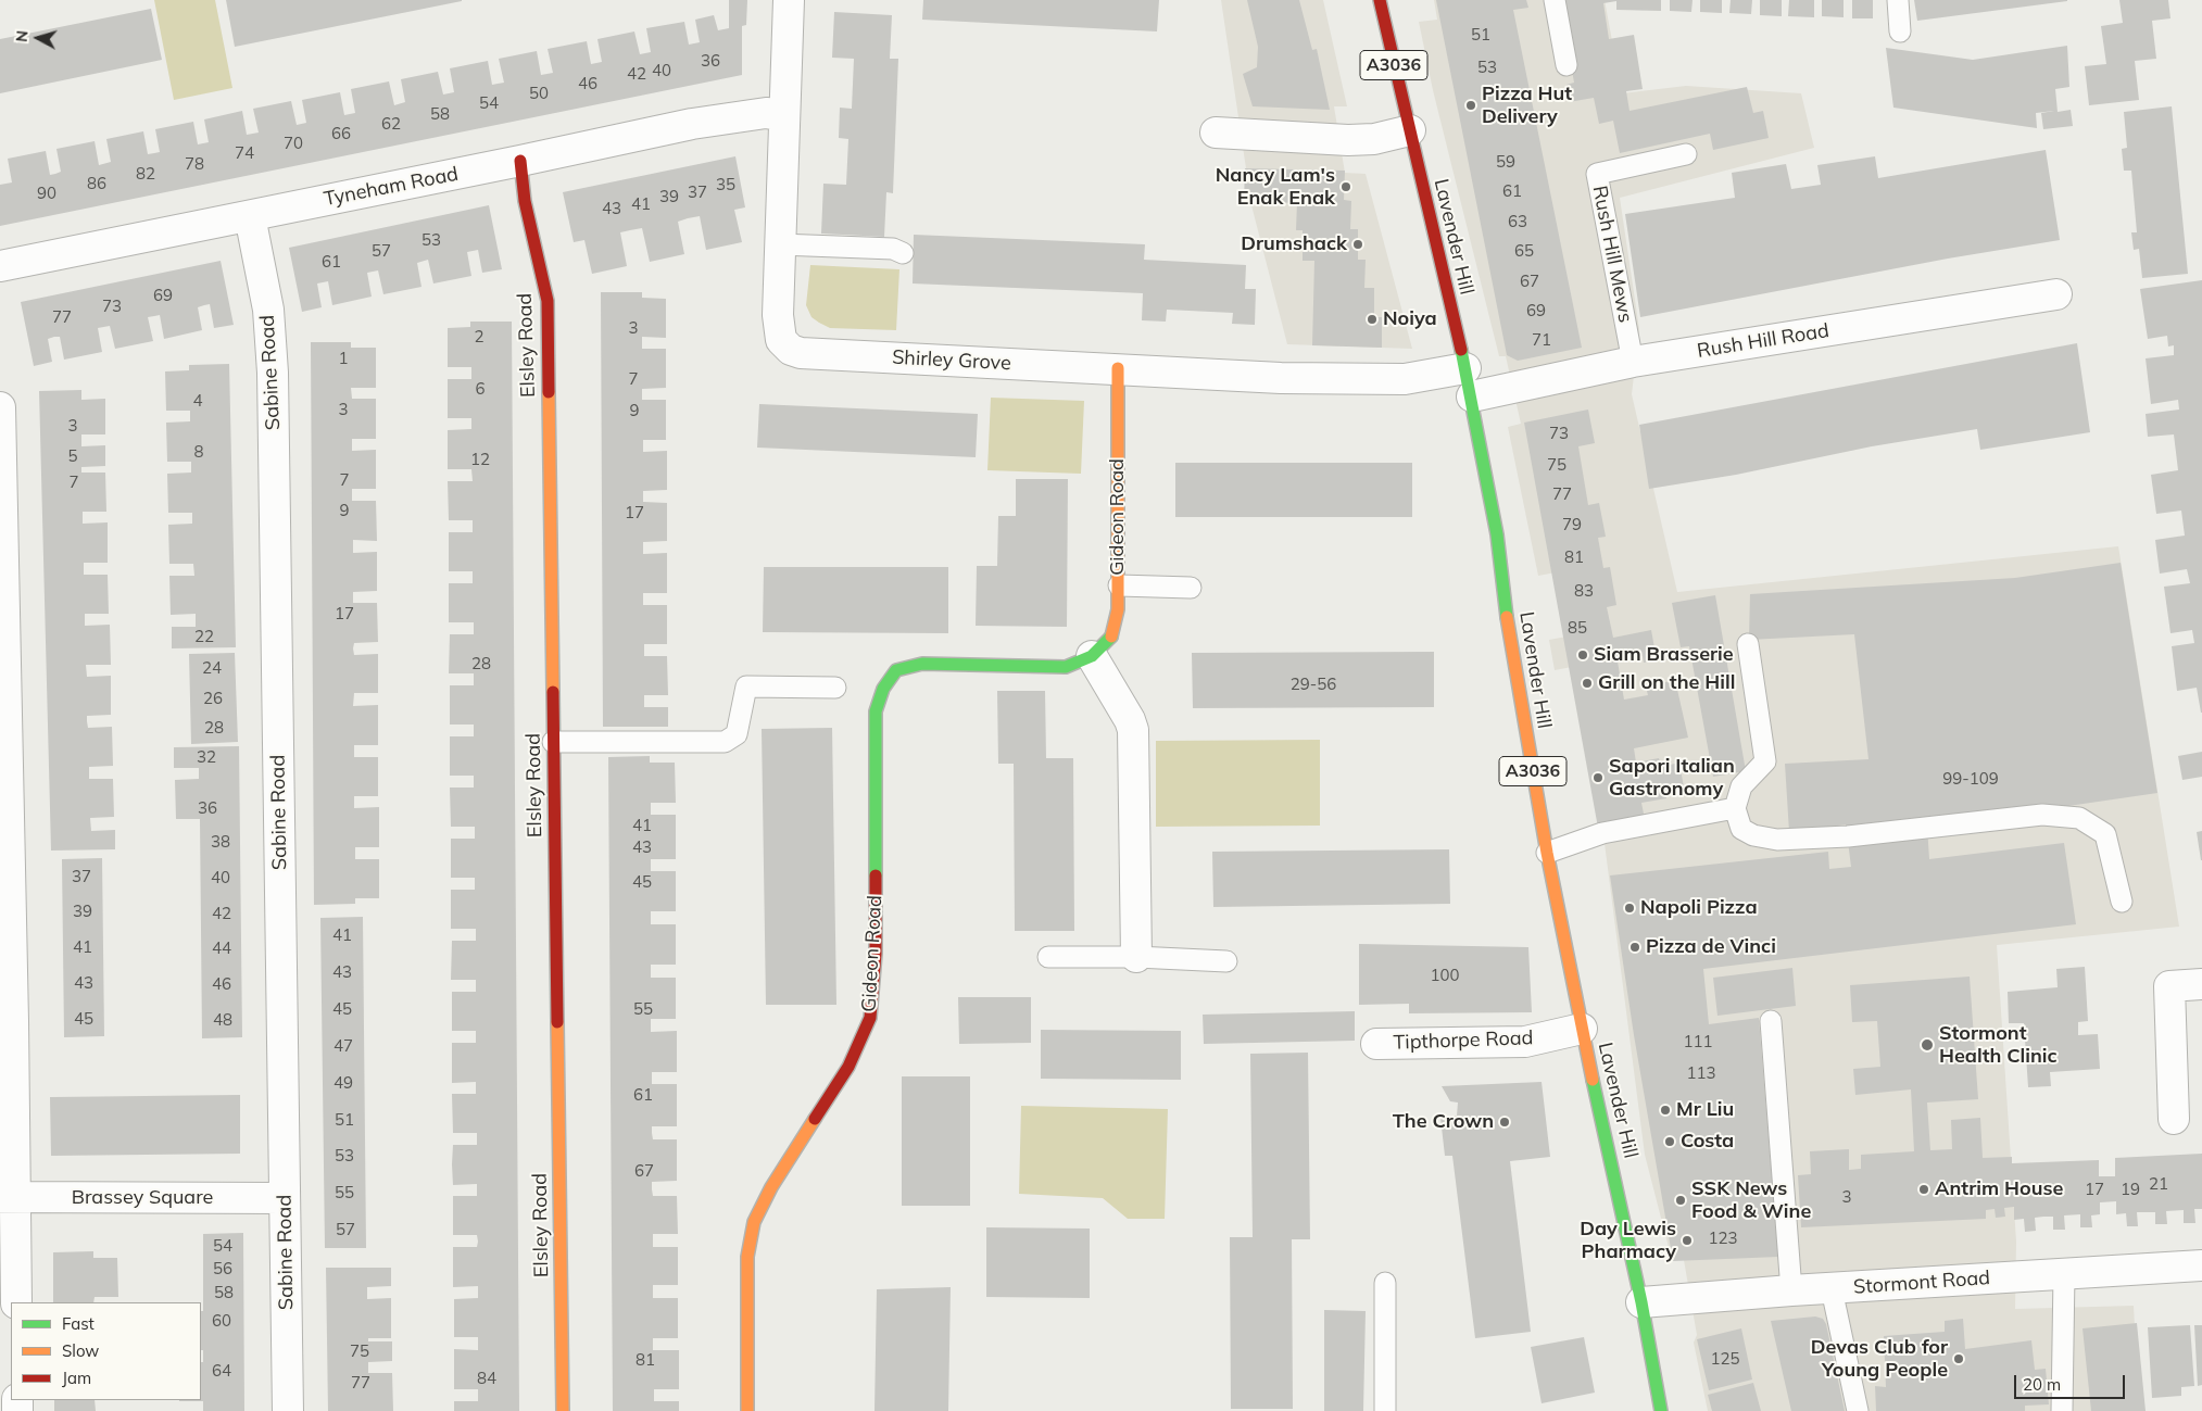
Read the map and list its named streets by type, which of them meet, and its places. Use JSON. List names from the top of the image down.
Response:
{
  "streets": {
    "street": [
      "A3036",
      "Tyneham Road",
      "Lavender Hill",
      "Rush Hill Road",
      "Elsley Road",
      "Shirley Grove",
      "Sabine Road",
      "Gideon Road",
      "Tipthorpe Road",
      "Brassey Square",
      "Stormont Road"
    ],
    "lane": ["Rush Hill Mews"]
  },
  "crossings": [
    ["Tyneham Road", "Elsley Road"],
    ["Tyneham Road", "Shirley Grove"],
    ["Tyneham Road", "Sabine Road"],
    ["Lavender Hill", "Rush Hill Road"],
    ["Lavender Hill", "Shirley Grove"],
    ["Lavender Hill", "Tipthorpe Road"],
    ["Lavender Hill", "Stormont Road"],
    ["Rush Hill Mews", "Rush Hill Road"],
    ["Rush Hill Road", "Shirley Grove"],
    ["Shirley Grove", "Gideon Road"],
    ["Sabine Road", "Brassey Square"]
  ],
  "places": [
    "Pizza Hut Delivery",
    "Nancy Lam's Enak Enak",
    "Drumshack",
    "Noiya",
    "Siam Brasserie",
    "Grill on the Hill",
    "Sapori Italian Gastronomy",
    "Napoli Pizza",
    "Pizza de Vinci",
    "Stormont Health Clinic",
    "Mr Liu",
    "The Crown",
    "Costa",
    "Antrim House",
    "SSK News Food & Wine",
    "Day Lewis Pharmacy",
    "Devas Club for Young People"
  ],
  "house_numbers": [
    "51",
    "36",
    "53",
    "40",
    "42",
    "46",
    "50",
    "54",
    "58",
    "62",
    "66",
    "70",
    "74",
    "59",
    "78",
    "82",
    "86",
    "35",
    "61",
    "37",
    "90",
    "39",
    "41",
    "43",
    "63",
    "53",
    "57",
    "65",
    "61",
    "67",
    "69",
    "73",
    "69",
    "77",
    "3",
    "2",
    "71",
    "1",
    "7",
    "6",
    "4",
    "3",
    "9",
    "3",
    "73",
    "8",
    "5",
    "12",
    "75",
    "7",
    "7",
    "77",
    "9",
    "17",
    "79",
    "81",
    "83",
    "17",
    "85",
    "22",
    "28",
    "24",
    "29-56",
    "26",
    "28",
    "32",
    "99-109",
    "36",
    "41",
    "38",
    "43",
    "37",
    "40",
    "45",
    "39",
    "42",
    "41",
    "41",
    "44",
    "43",
    "100",
    "43",
    "46",
    "45",
    "55",
    "45",
    "48",
    "111",
    "47",
    "113",
    "49",
    "61",
    "51",
    "53",
    "67",
    "21",
    "17",
    "19",
    "55",
    "3",
    "57",
    "123",
    "54",
    "56",
    "58",
    "60",
    "75",
    "125",
    "81",
    "64",
    "84",
    "77"
  ],
  "legend": ["Fast", "Slow", "Jam"],
  "scale_bar": "20 m",
  "north": "left"
}
